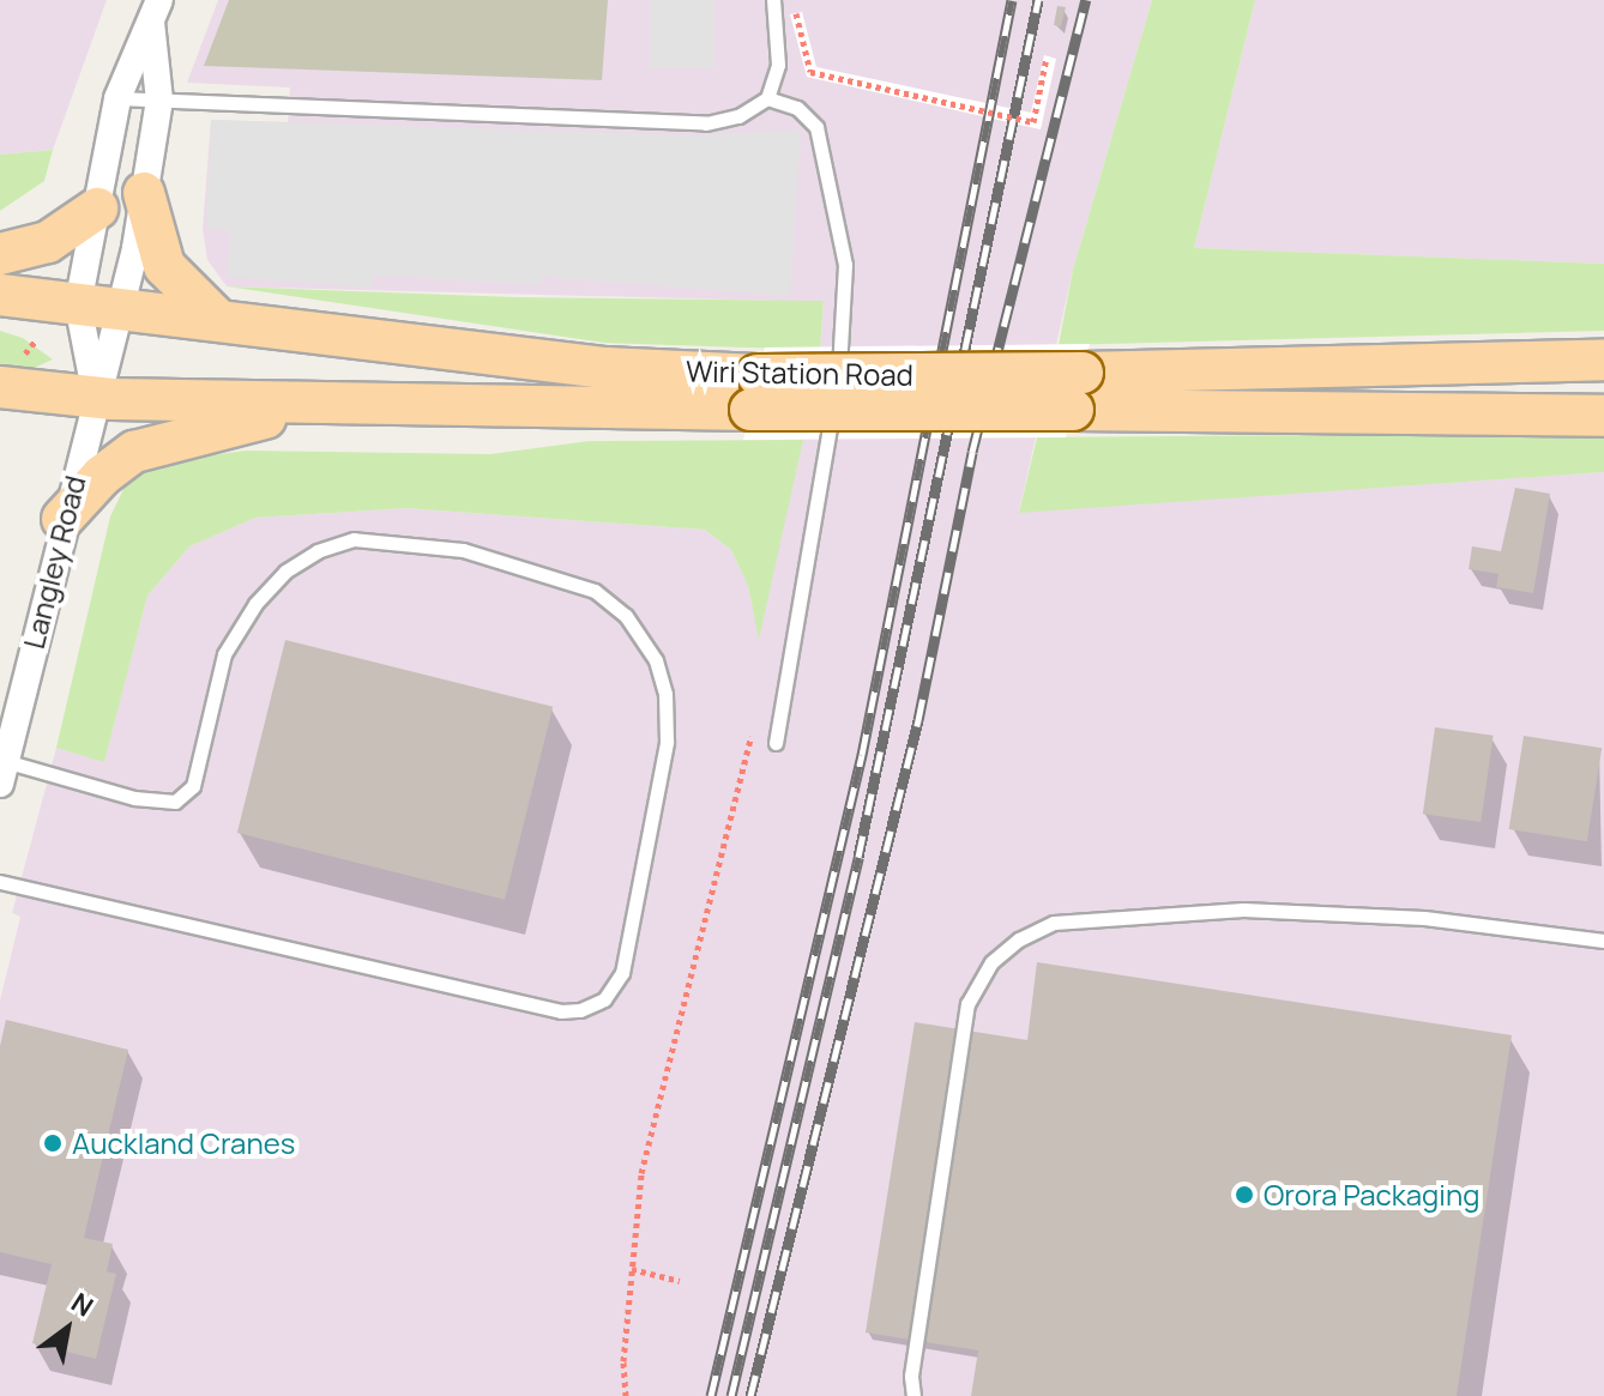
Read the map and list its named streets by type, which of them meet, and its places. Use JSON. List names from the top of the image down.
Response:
{
  "streets": {
    "main road": ["Wiri Station Road"],
    "street": ["Langley Road"]
  },
  "crossings": [
    ["Wiri Station Road", "Langley Road"]
  ],
  "places": ["Auckland Cranes", "Orora Packaging"],
  "north": "top right"
}
